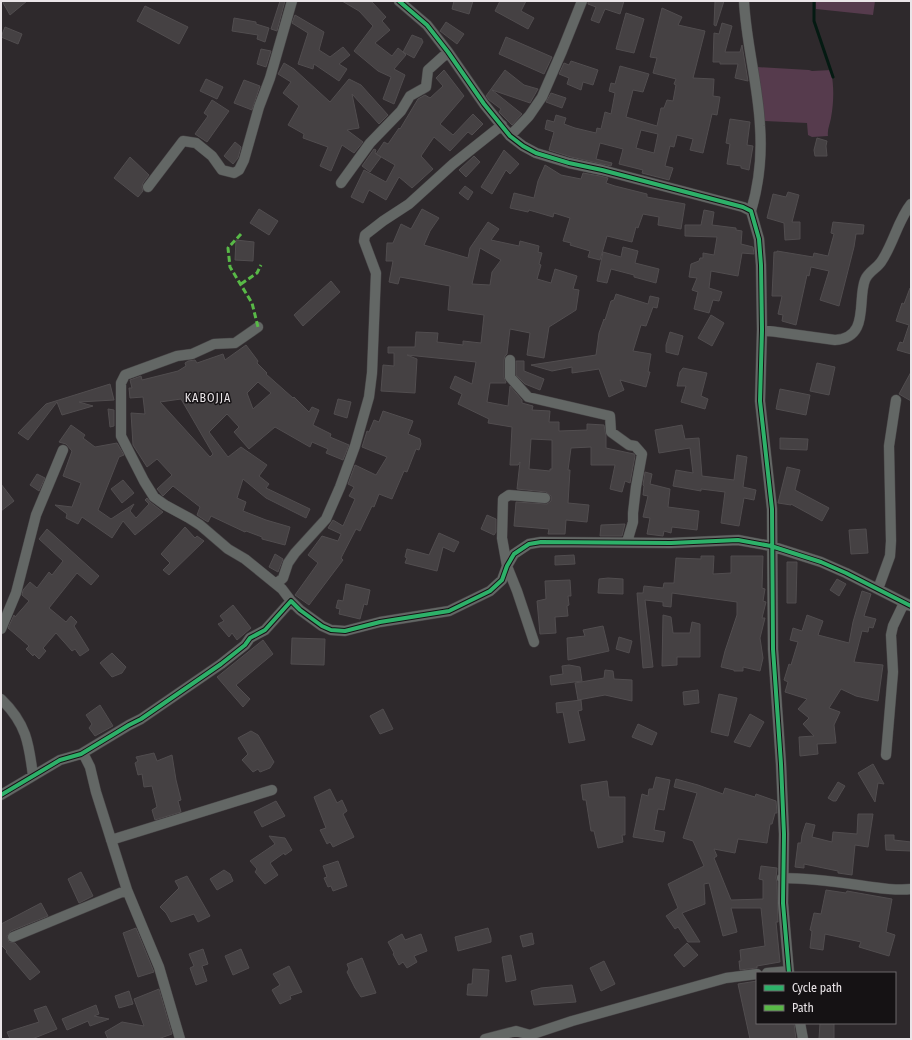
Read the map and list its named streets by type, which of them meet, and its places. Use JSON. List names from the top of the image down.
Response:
{
  "districts": ["KABOJJA"],
  "legend": ["Cycle path", "Path"]
}
